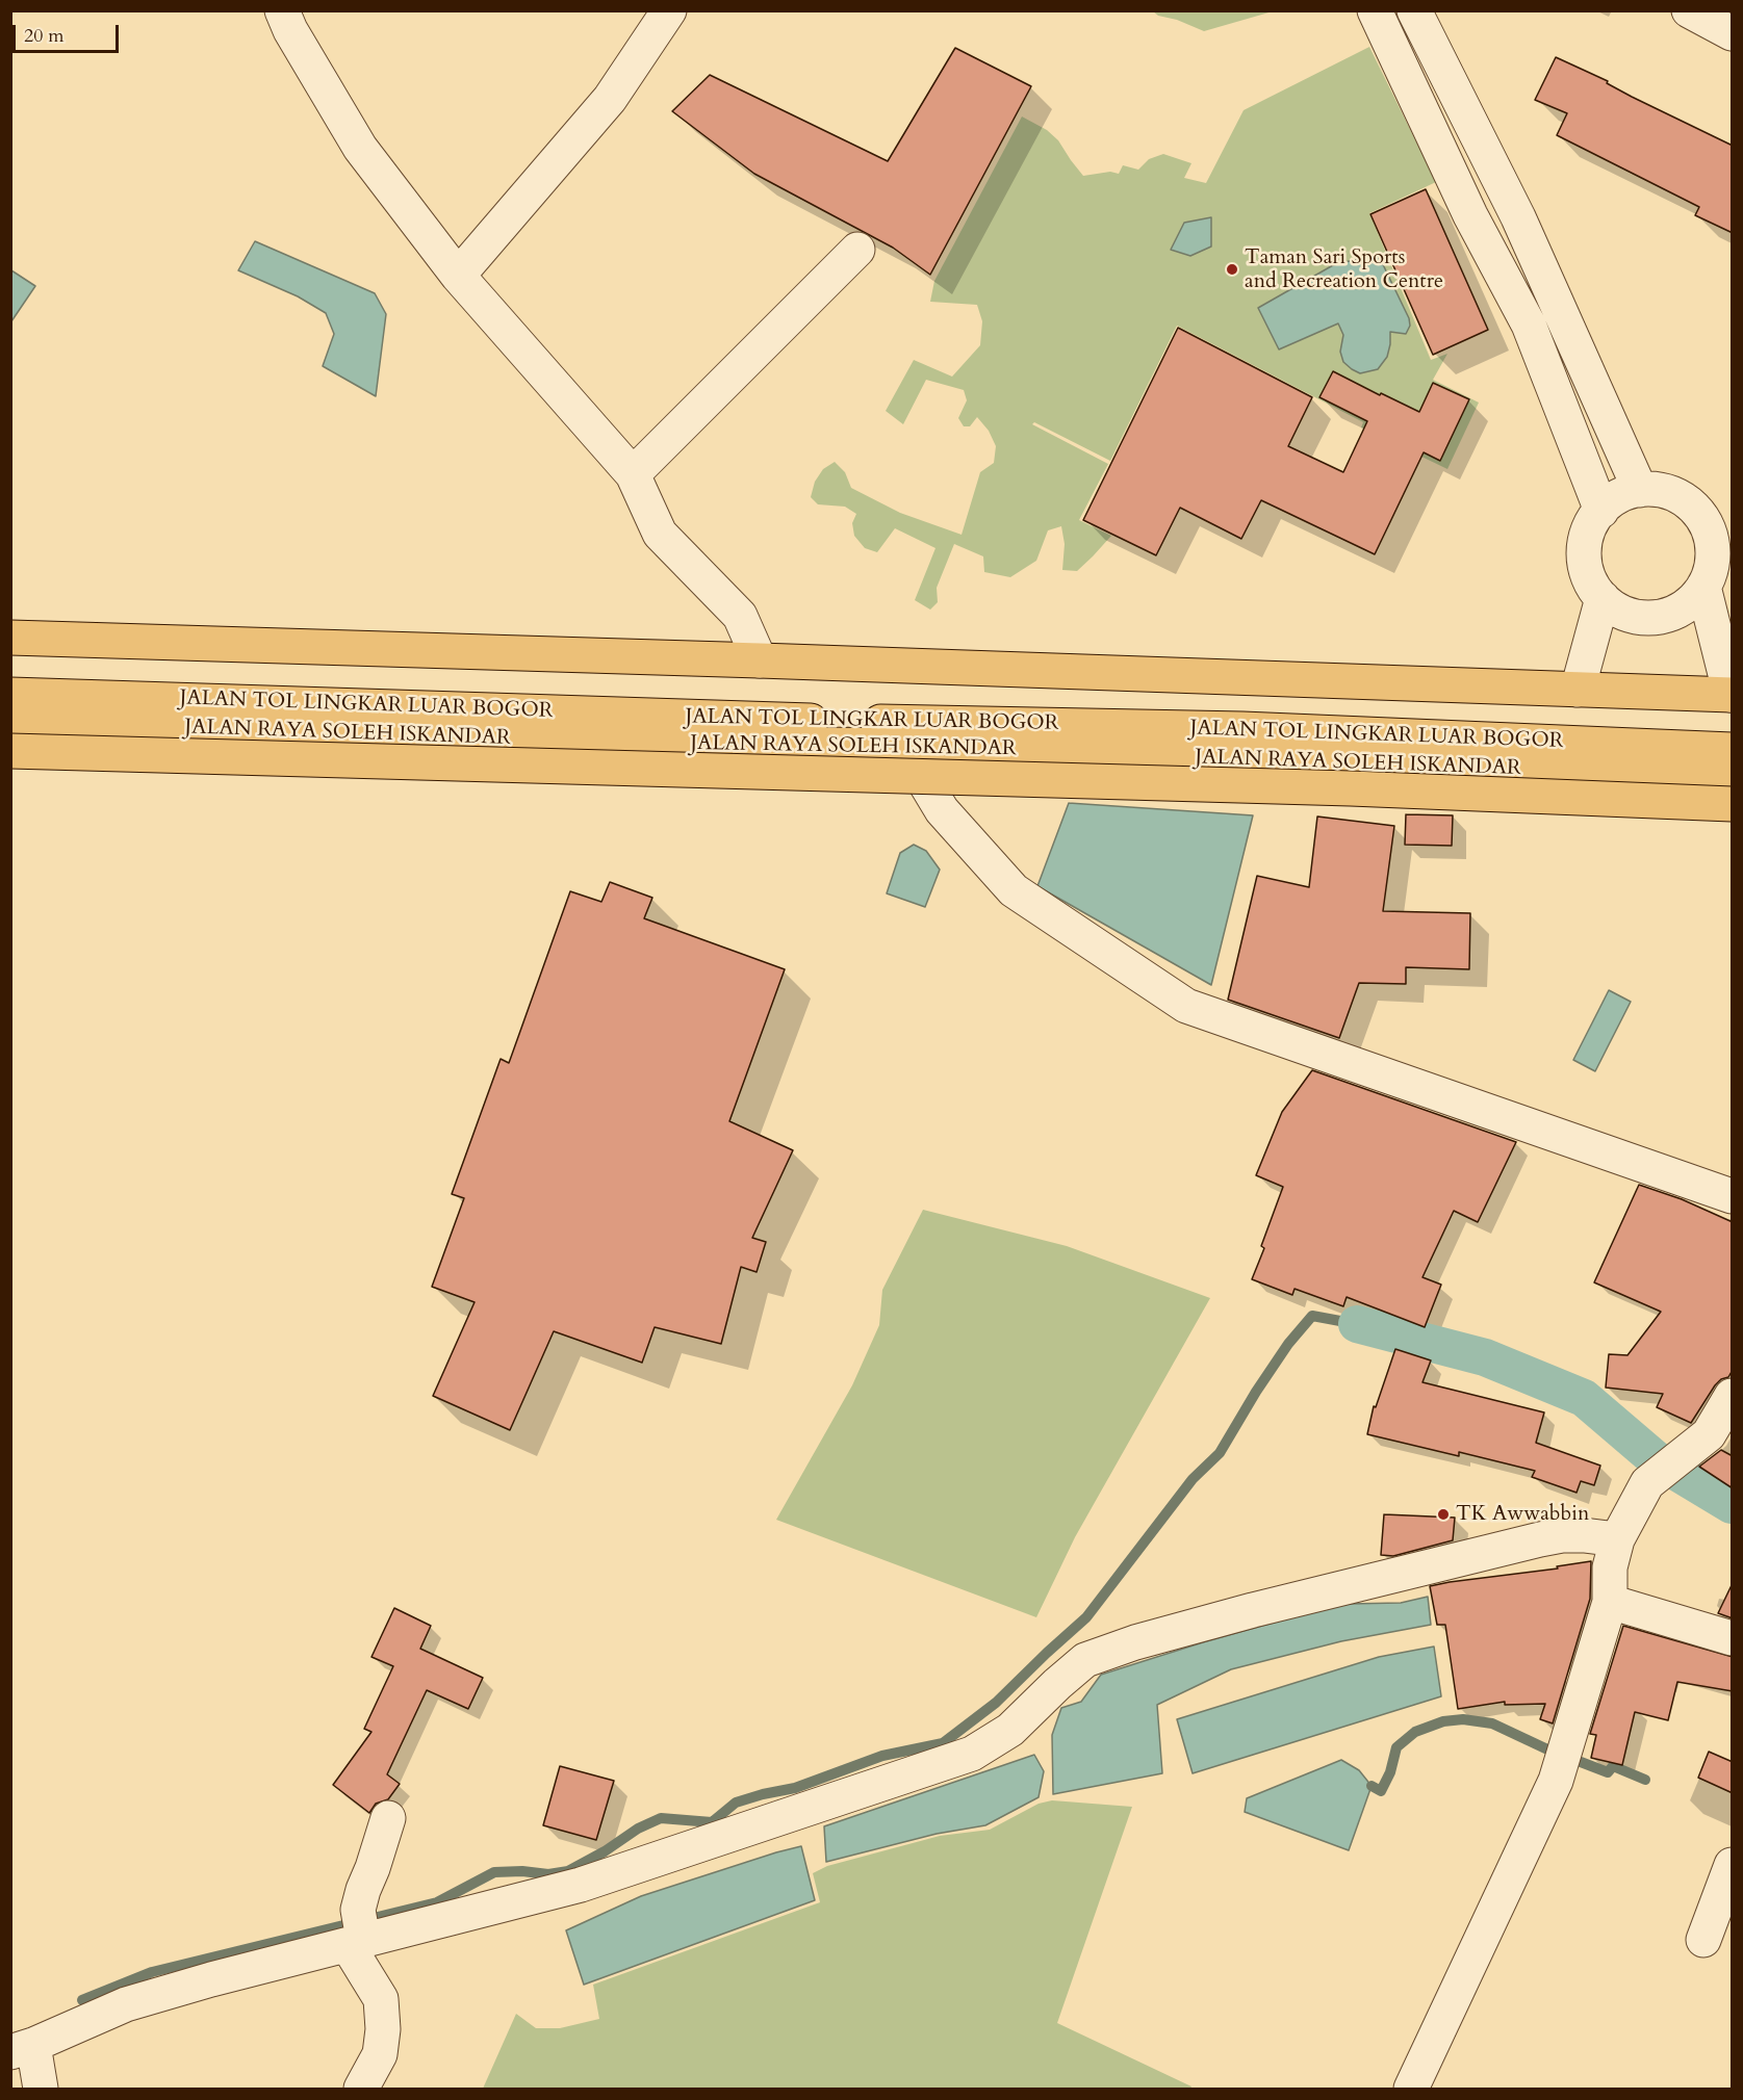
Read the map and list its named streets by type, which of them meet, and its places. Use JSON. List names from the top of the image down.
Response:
{
  "streets": {
    "highway": ["JALAN TOL LINGKAR LUAR BOGOR", "JALAN RAYA SOLEH ISKANDAR"]
  },
  "places": ["Taman Sari Sports and Recreation Centre", "TK Awwabbin"],
  "scale_bar": "20 m"
}
